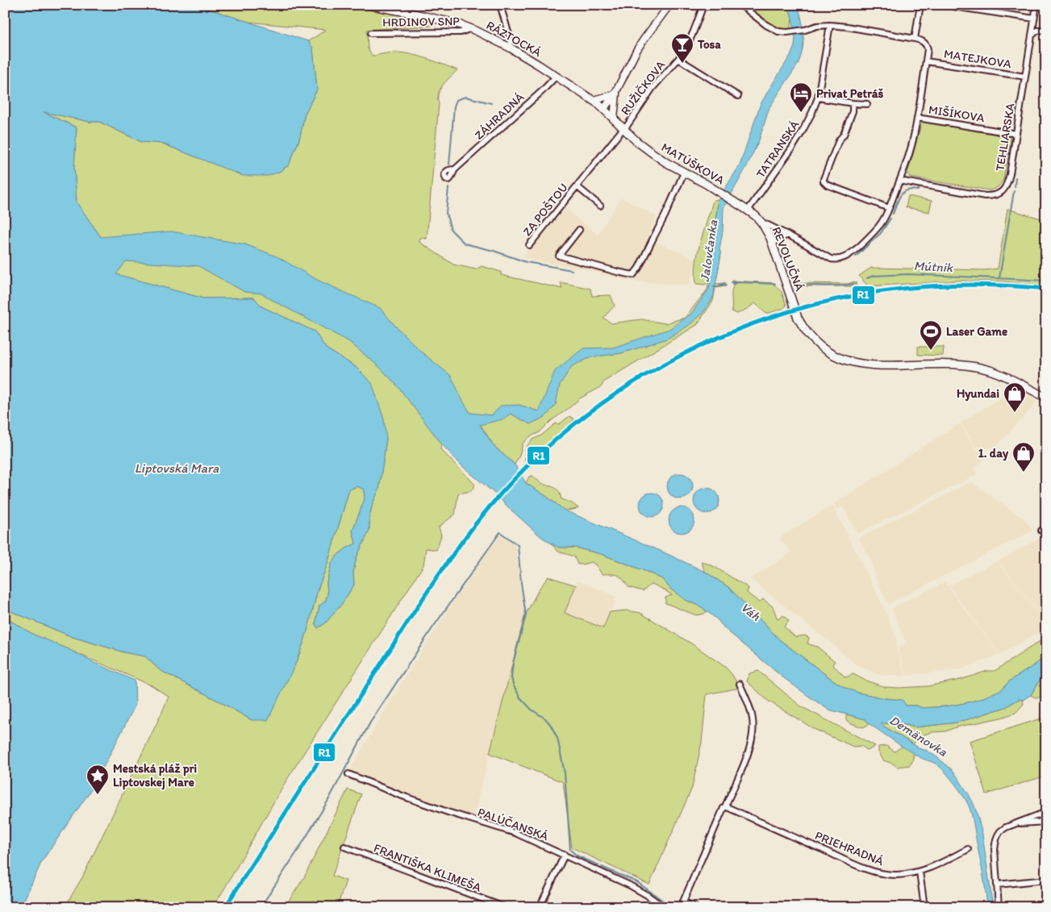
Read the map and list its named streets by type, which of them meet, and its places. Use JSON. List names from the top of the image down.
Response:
{
  "streets": {
    "main road": ["RÁZTOCKÁ", "MATÚŠKOVA", "REVOLUČNÁ"],
    "street": [
      "HRDINOV SNP",
      "MATEJKOVA",
      "RUŽIČKOVA",
      "MIŠÍKOVA",
      "ZÁHRADNÁ",
      "TEHLIARSKA",
      "TATRANSKÁ",
      "ZA POŠTOU",
      "PALÚČANSKÁ",
      "PRIEHRADNÁ",
      "FRANTIŠKA KLIMEŠA"
    ]
  },
  "crossings": [
    ["HRDINOV SNP", "RÁZTOCKÁ"],
    ["RÁZTOCKÁ", "ZÁHRADNÁ"],
    ["RÁZTOCKÁ", "MATÚŠKOVA"],
    ["MATEJKOVA", "TEHLIARSKA"],
    ["RUŽIČKOVA", "MATÚŠKOVA"],
    ["RUŽIČKOVA", "ZA POŠTOU"],
    ["MIŠÍKOVA", "TEHLIARSKA"],
    ["TATRANSKÁ", "MATÚŠKOVA"],
    ["MATÚŠKOVA", "ZA POŠTOU"],
    ["MATÚŠKOVA", "REVOLUČNÁ"]
  ],
  "water": [
    "Jalovčanka",
    "Mútnik",
    "Liptovská Mara",
    "Váh",
    "Demänovka"
  ],
  "places": {
    "bar": ["Tosa"],
    "hotel": ["Privat Petráš"],
    "sports": ["Laser Game"],
    "shop": ["Hyundai", "1. day"],
    "place": ["Mestská pláž pri Liptovskej Mare"]
  },
  "lines": ["transit line R1"]
}
